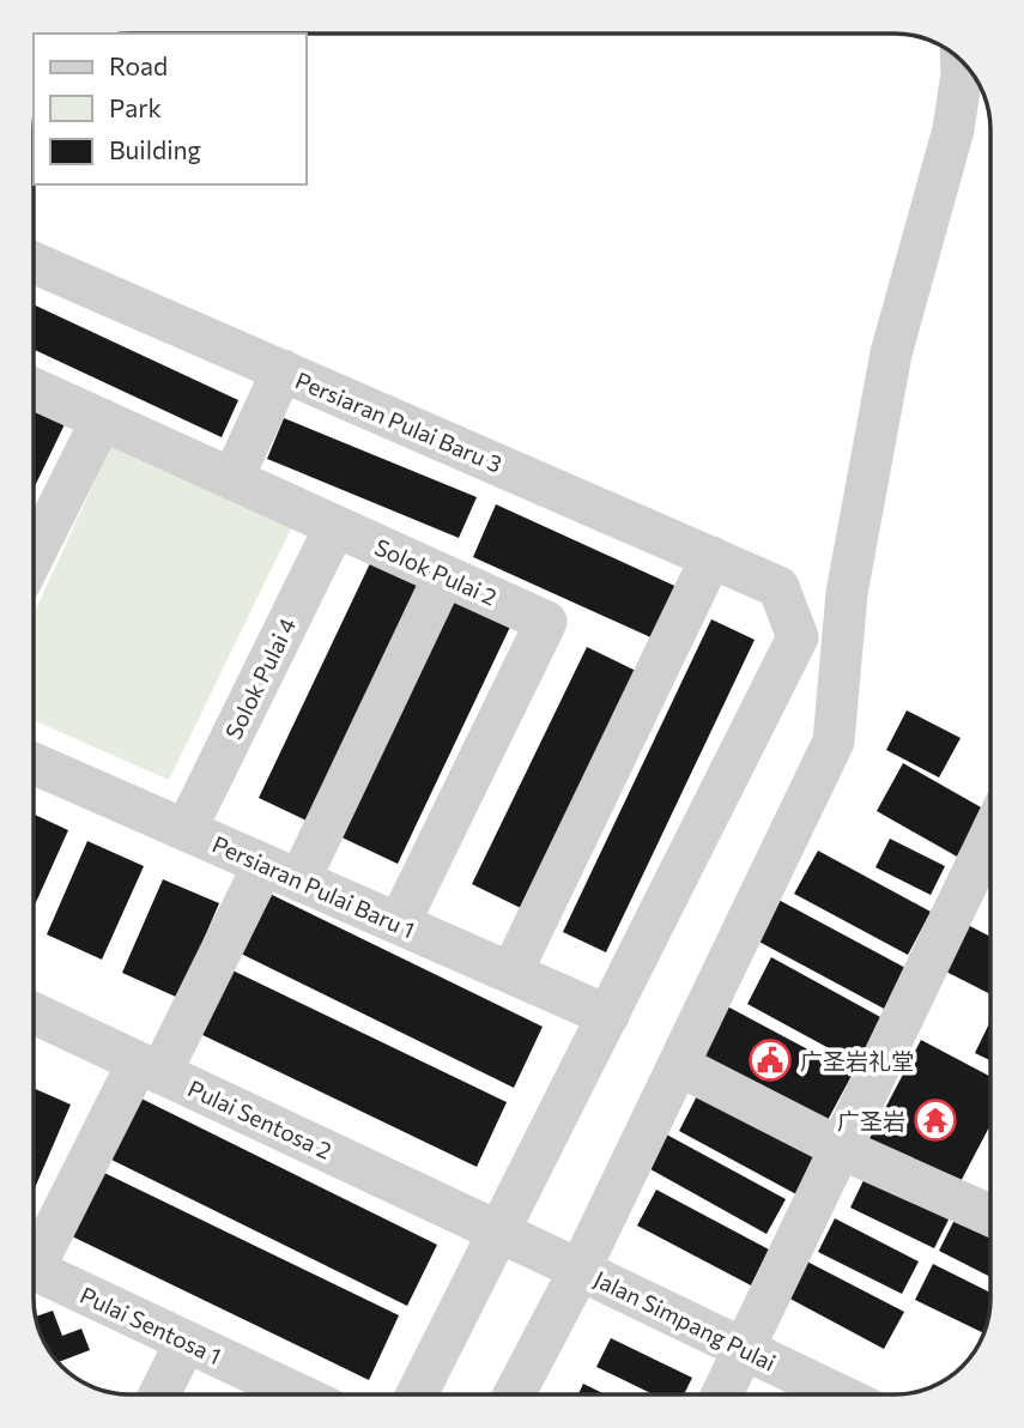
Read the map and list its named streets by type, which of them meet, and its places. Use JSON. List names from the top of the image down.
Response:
{
  "streets": {
    "street": [
      "Persiaran Pulai Baru 3",
      "Solok Pulai 2",
      "Solok Pulai 4",
      "Persiaran Pulai Baru 1",
      "Pulai Sentosa 2",
      "Jalan Simpang Pulai",
      "Pulai Sentosa 1"
    ]
  },
  "crossings": [
    ["Persiaran Pulai Baru 3", "Persiaran Pulai Baru 1"],
    ["Solok Pulai 2", "Solok Pulai 4"],
    ["Solok Pulai 2", "Persiaran Pulai Baru 1"],
    ["Solok Pulai 4", "Persiaran Pulai Baru 1"],
    ["Pulai Sentosa 2", "Jalan Simpang Pulai"]
  ],
  "places": {
    "public building": ["广圣岩礼堂"],
    "temple": ["广圣岩"]
  },
  "legend": ["Road", "Park", "Building"]
}
